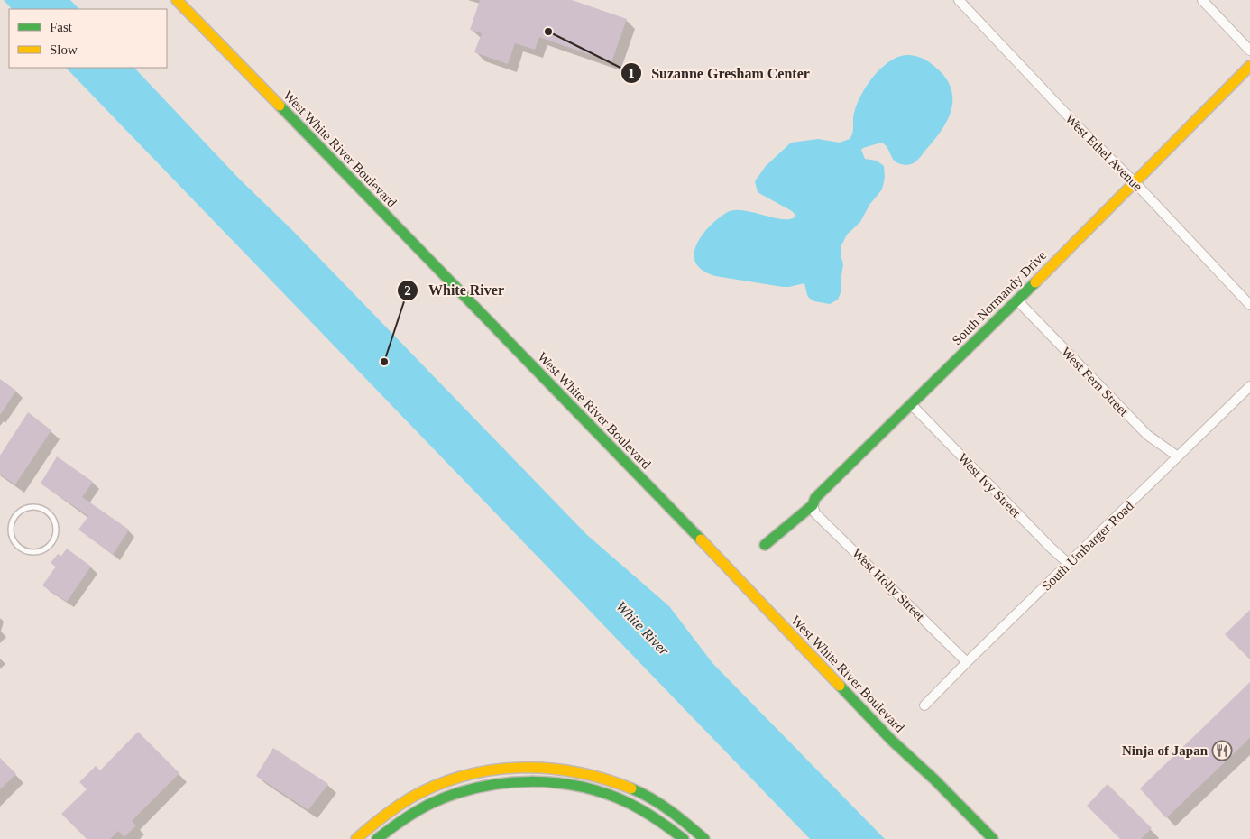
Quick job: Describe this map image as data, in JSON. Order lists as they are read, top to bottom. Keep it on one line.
{"streets":{"street":["West White River Boulevard","West Ethel Avenue","South Normandy Drive","West Fern Street","West Ivy Street","South Umbarger Road","West Holly Street"]},"crossings":[["West Ethel Avenue","South Normandy Drive"],["South Normandy Drive","West Fern Street"],["South Normandy Drive","West Ivy Street"],["South Normandy Drive","West Holly Street"],["West Fern Street","South Umbarger Road"],["West Ivy Street","South Umbarger Road"],["South Umbarger Road","West Holly Street"]],"water":["White River"],"places":{"other":["Suzanne Gresham Center","White River"],"restaurant":["Ninja of Japan"]},"legend":["Fast","Slow"]}
